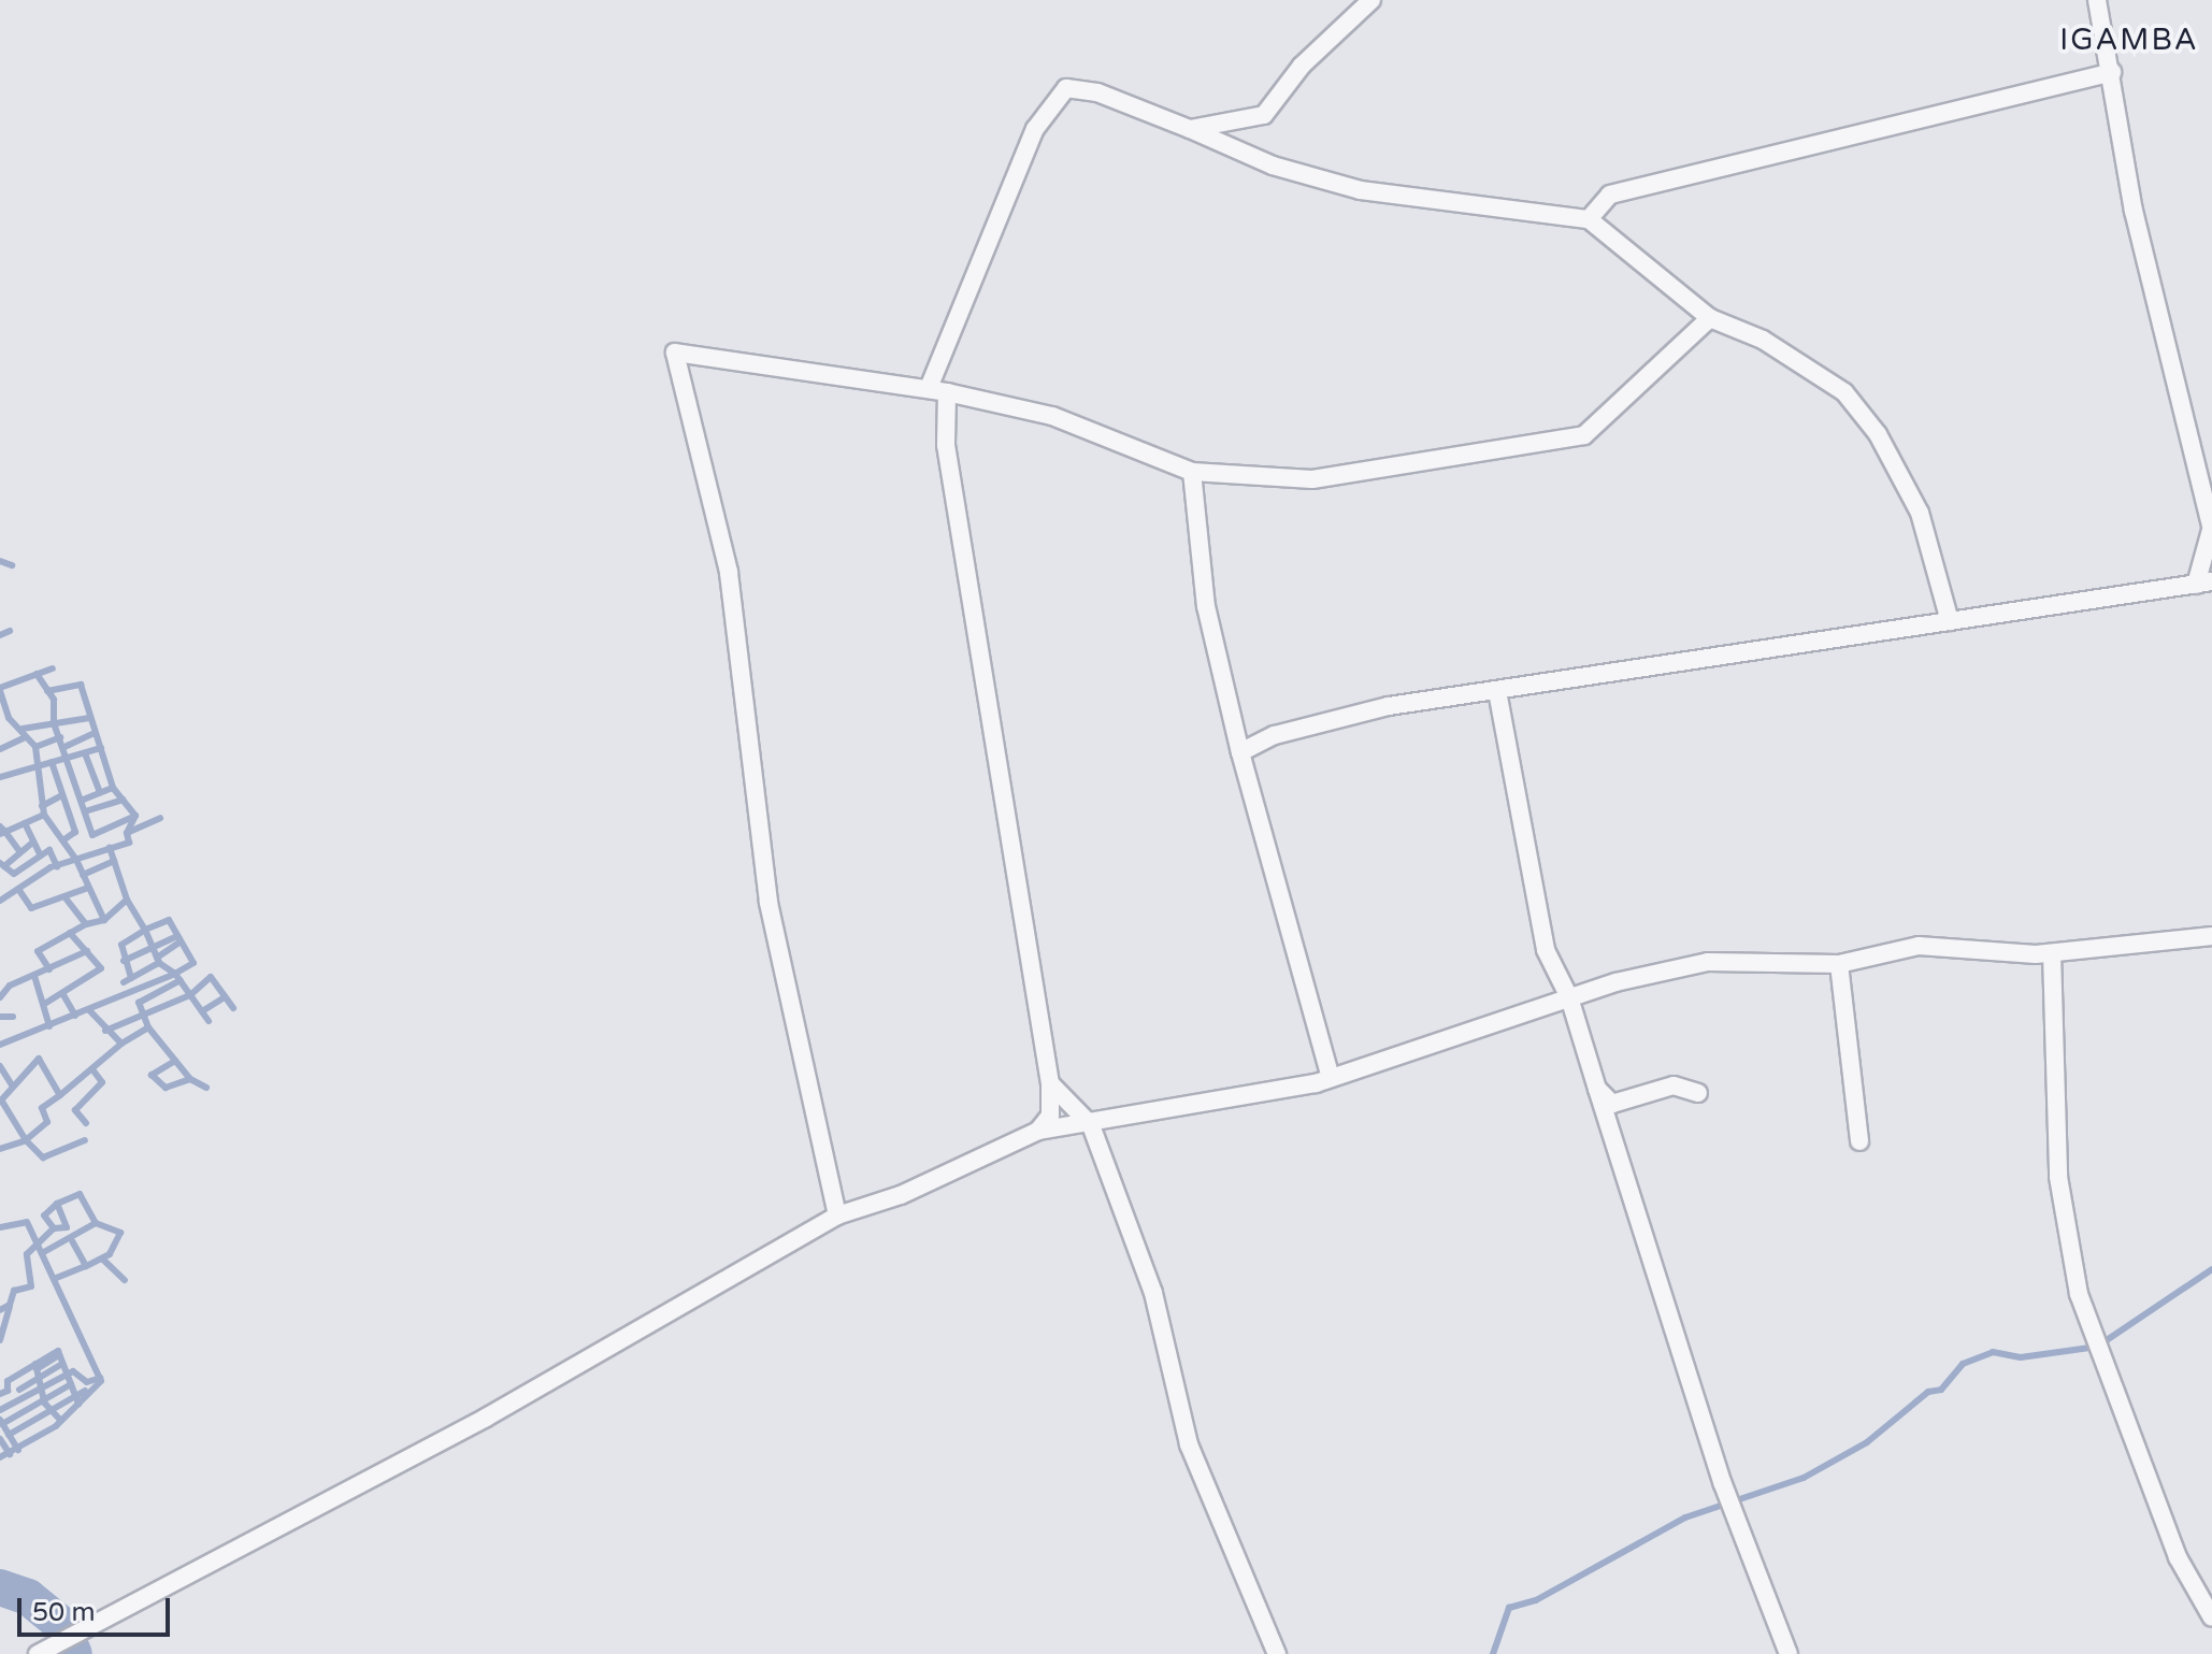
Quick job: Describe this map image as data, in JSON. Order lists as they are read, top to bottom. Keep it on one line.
{"districts":["IGAMBA"],"scale_bar":"50 m"}
